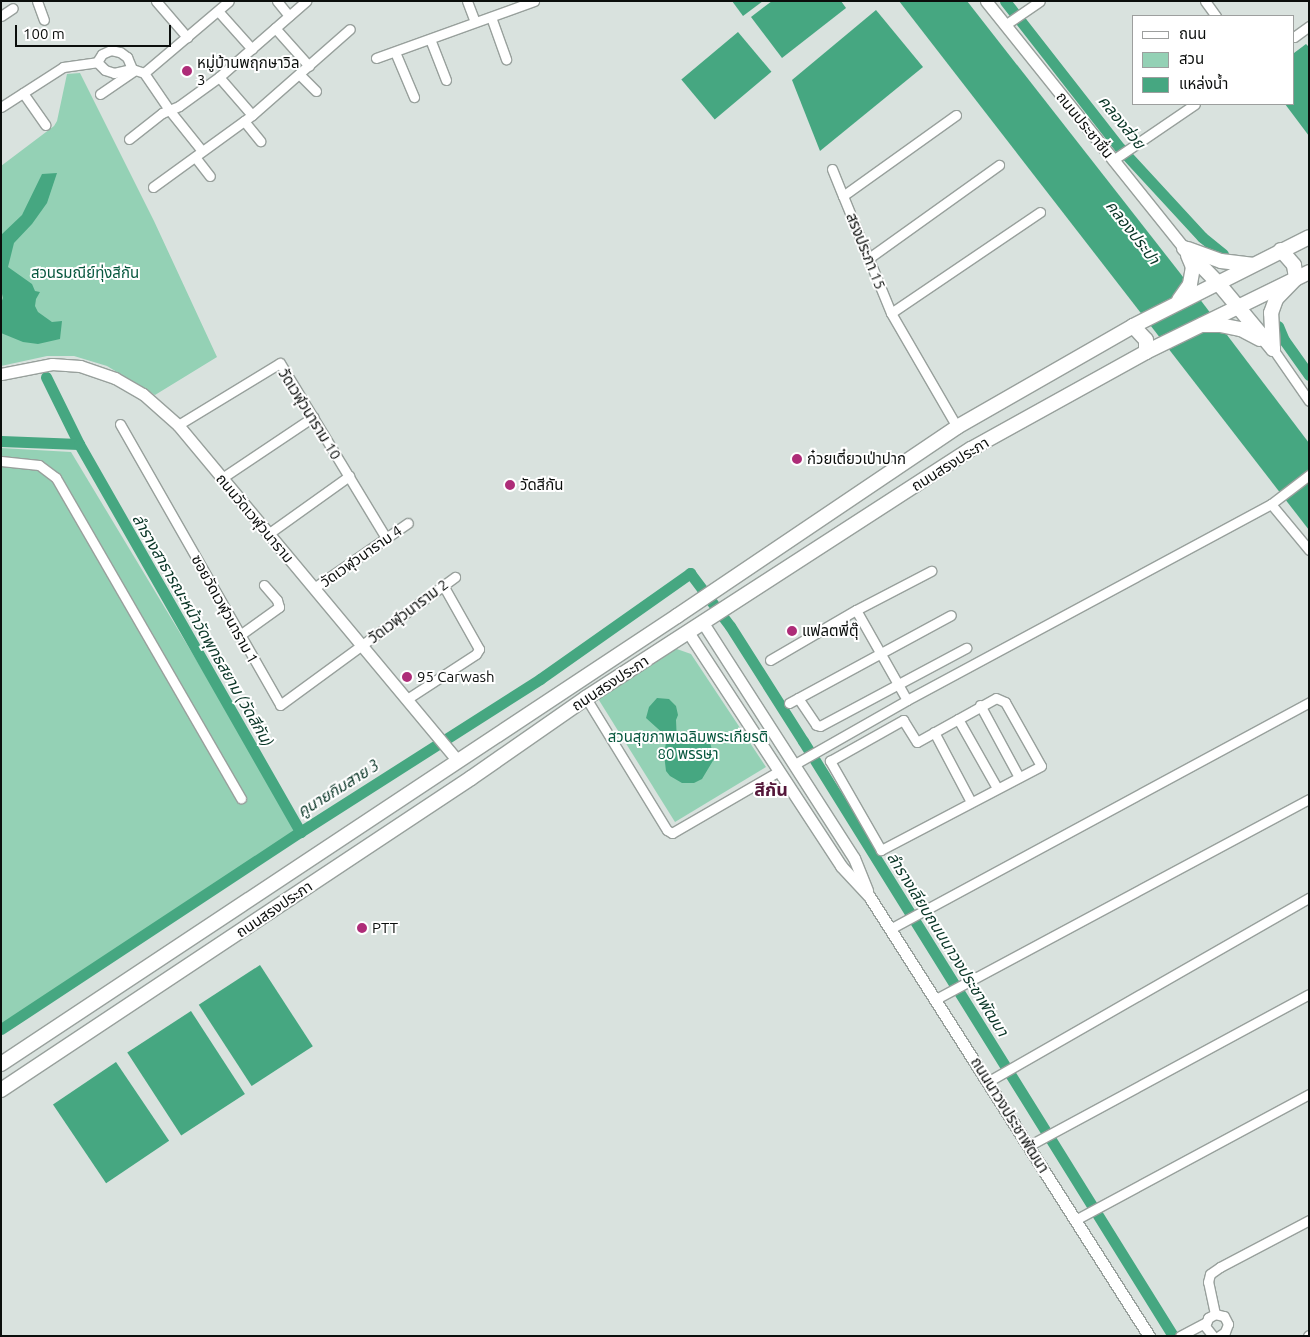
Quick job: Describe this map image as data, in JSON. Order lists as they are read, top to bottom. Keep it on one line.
{"streets":{"main road":["ถนนสรงประภา"],"street":["ถนนประชาชื่น","สรงประภา 15","วัดเวฬุวนาราม 10","ถนนวัดเวฬุวนาราม","วัดเวฬุวนาราม 4","ซอยวัดเวฬุวนาราม 1","วัดเวฬุวนาราม 2","ถนนนาวงประชาพัฒนา"]},"crossings":[["สรงประภา 15","ถนนสรงประภา"],["วัดเวฬุวนาราม 10","ถนนวัดเวฬุวนาราม"],["วัดเวฬุวนาราม 10","วัดเวฬุวนาราม 4"],["ถนนสรงประภา","ถนนวัดเวฬุวนาราม"],["ถนนสรงประภา","ถนนนาวงประชาพัฒนา"],["ถนนวัดเวฬุวนาราม","วัดเวฬุวนาราม 4"],["ถนนวัดเวฬุวนาราม","ซอยวัดเวฬุวนาราม 1"],["ถนนวัดเวฬุวนาราม","วัดเวฬุวนาราม 2"],["ซอยวัดเวฬุวนาราม 1","วัดเวฬุวนาราม 2"]],"districts":["สีกัน"],"water":["คลองส่วย","คลองประปา","ลำรางสาธารณะหน้าวัดพุทธสยาม (วัดสีกัน)","คูนายกิมสาย 3","ลำรางเลียบถนนนาวงประชาพัฒนา"],"parks":["สวนรมณีย์ทุ่งสีกัน","สวนสุขภาพเฉลิมพระเกียรติ 80 พรรษา"],"places":["หมู่บ้านพฤกษาวิล 3","ก๋วยเตี๋ยวเป่าปาก","วัดสีกัน","แฟลตพี่ตุ๊","95 Carwash","PTT"],"legend":["ถนน","สวน","แหล่งน้ำ"],"scale_bar":"100 m"}
